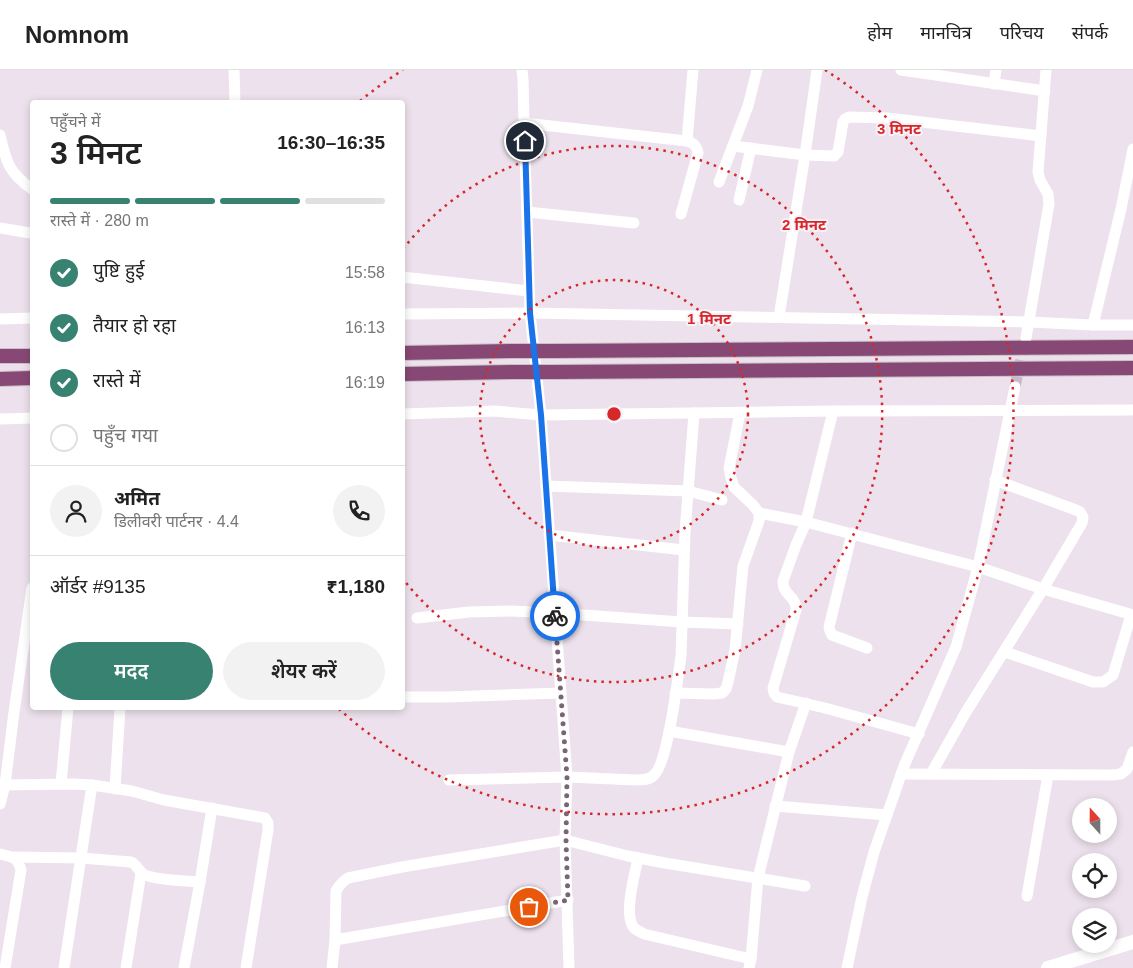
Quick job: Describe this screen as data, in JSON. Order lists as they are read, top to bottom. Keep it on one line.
{"north":"top","page":{"header":"Nomnom","nav":["होम","मानचित्र","परिचय","संपर्क"],"heading":["3 मिनट","पहुँचने में","16:30–16:35"],"panel":["अमित","डिलीवरी पार्टनर · 4.4","ऑर्डर #9135","₹1,180"],"bar":"रास्ते में · 280 m","list":[["पुष्टि हुई","15:58"],["तैयार हो रहा","16:13"],["रास्ते में","16:19"],"पहुँच गया"],"buttons":["मदद","शेयर करें"]},"rings":["3 मिनट","2 मिनट","1 मिनट"]}
